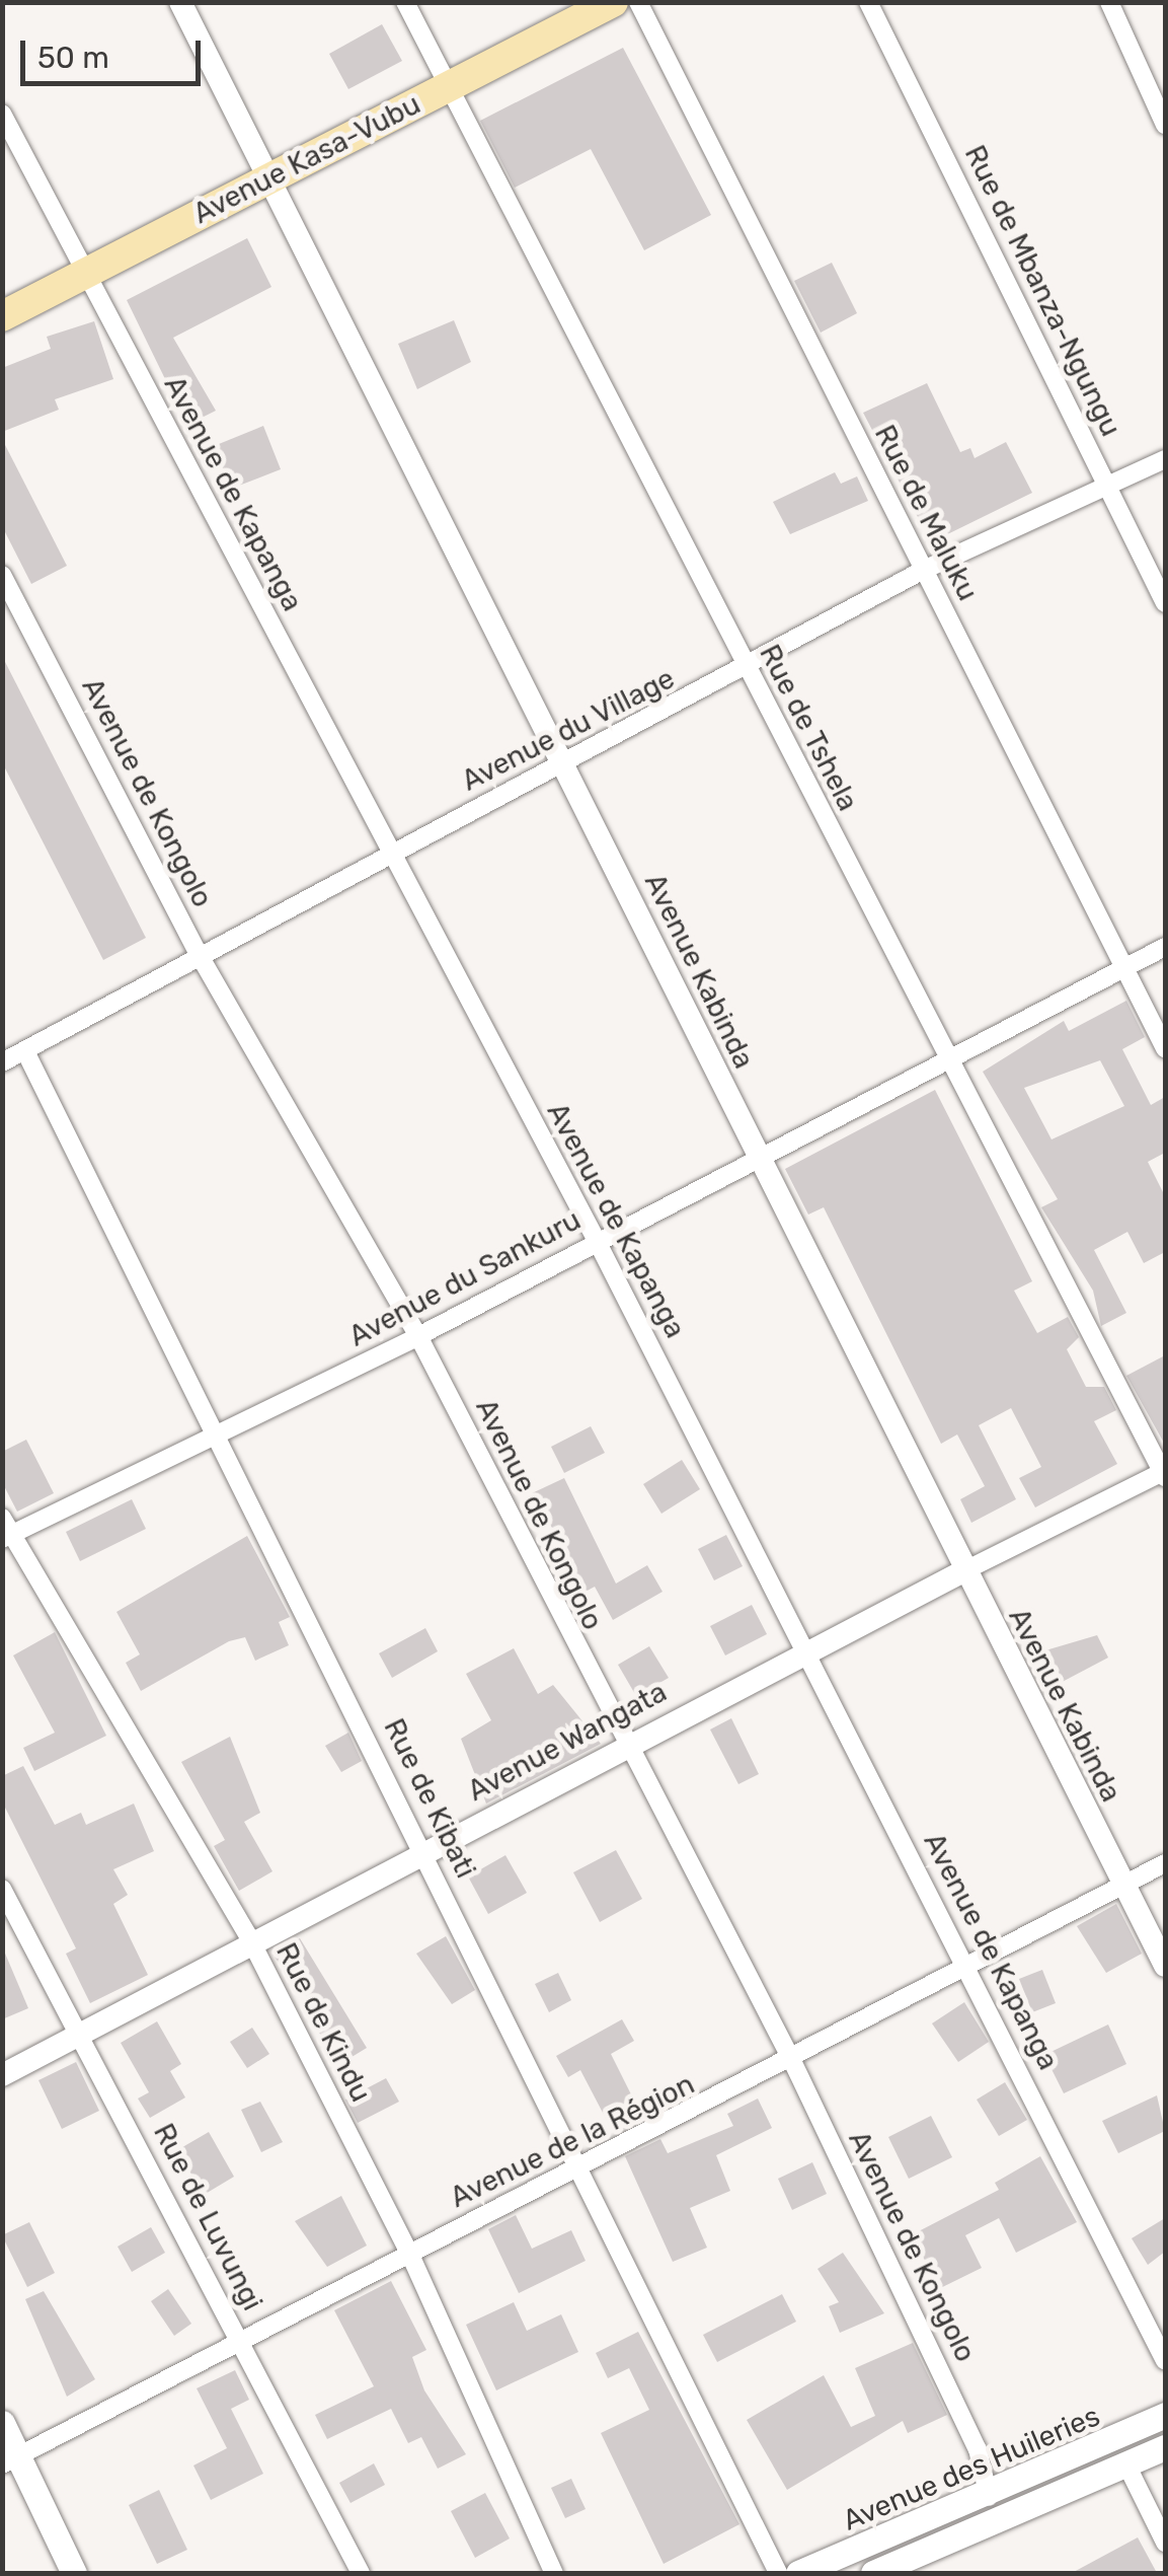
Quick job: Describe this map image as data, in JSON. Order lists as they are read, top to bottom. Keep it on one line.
{"streets":{"main road":["Avenue Kasa-Vubu","Avenue des Huileries"],"street":["Rue de Mbanza-Ngungu","Avenue de Kapanga","Rue de Maluku","Rue de Tshela","Avenue du Village","Avenue de Kongolo","Avenue Kabinda","Avenue du Sankuru","Avenue Wangata","Rue de Kibati","Rue de Kindu","Avenue de la Région","Rue de Luvungi"]},"crossings":[["Avenue Kasa-Vubu","Avenue de Kapanga"],["Avenue Kasa-Vubu","Rue de Tshela"],["Avenue Kasa-Vubu","Avenue Kabinda"],["Rue de Mbanza-Ngungu","Avenue du Village"],["Avenue de Kapanga","Avenue du Village"],["Avenue de Kapanga","Avenue du Sankuru"],["Avenue de Kapanga","Avenue Wangata"],["Avenue de Kapanga","Avenue de la Région"],["Rue de Maluku","Avenue du Village"],["Rue de Maluku","Avenue du Sankuru"],["Rue de Tshela","Avenue du Village"],["Rue de Tshela","Avenue du Sankuru"],["Rue de Tshela","Avenue Wangata"],["Avenue du Village","Avenue de Kongolo"],["Avenue du Village","Avenue Kabinda"],["Avenue du Village","Rue de Kibati"],["Avenue de Kongolo","Avenue du Sankuru"],["Avenue de Kongolo","Avenue Wangata"],["Avenue de Kongolo","Avenue de la Région"],["Avenue de Kongolo","Avenue des Huileries"],["Avenue Kabinda","Avenue du Sankuru"],["Avenue Kabinda","Avenue Wangata"],["Avenue Kabinda","Avenue de la Région"],["Avenue du Sankuru","Rue de Kibati"],["Avenue du Sankuru","Rue de Kindu"],["Avenue Wangata","Rue de Kibati"],["Avenue Wangata","Rue de Kindu"],["Avenue Wangata","Rue de Luvungi"],["Rue de Kibati","Avenue de la Région"],["Rue de Kindu","Avenue de la Région"],["Avenue de la Région","Rue de Luvungi"]],"scale_bar":"50 m"}
